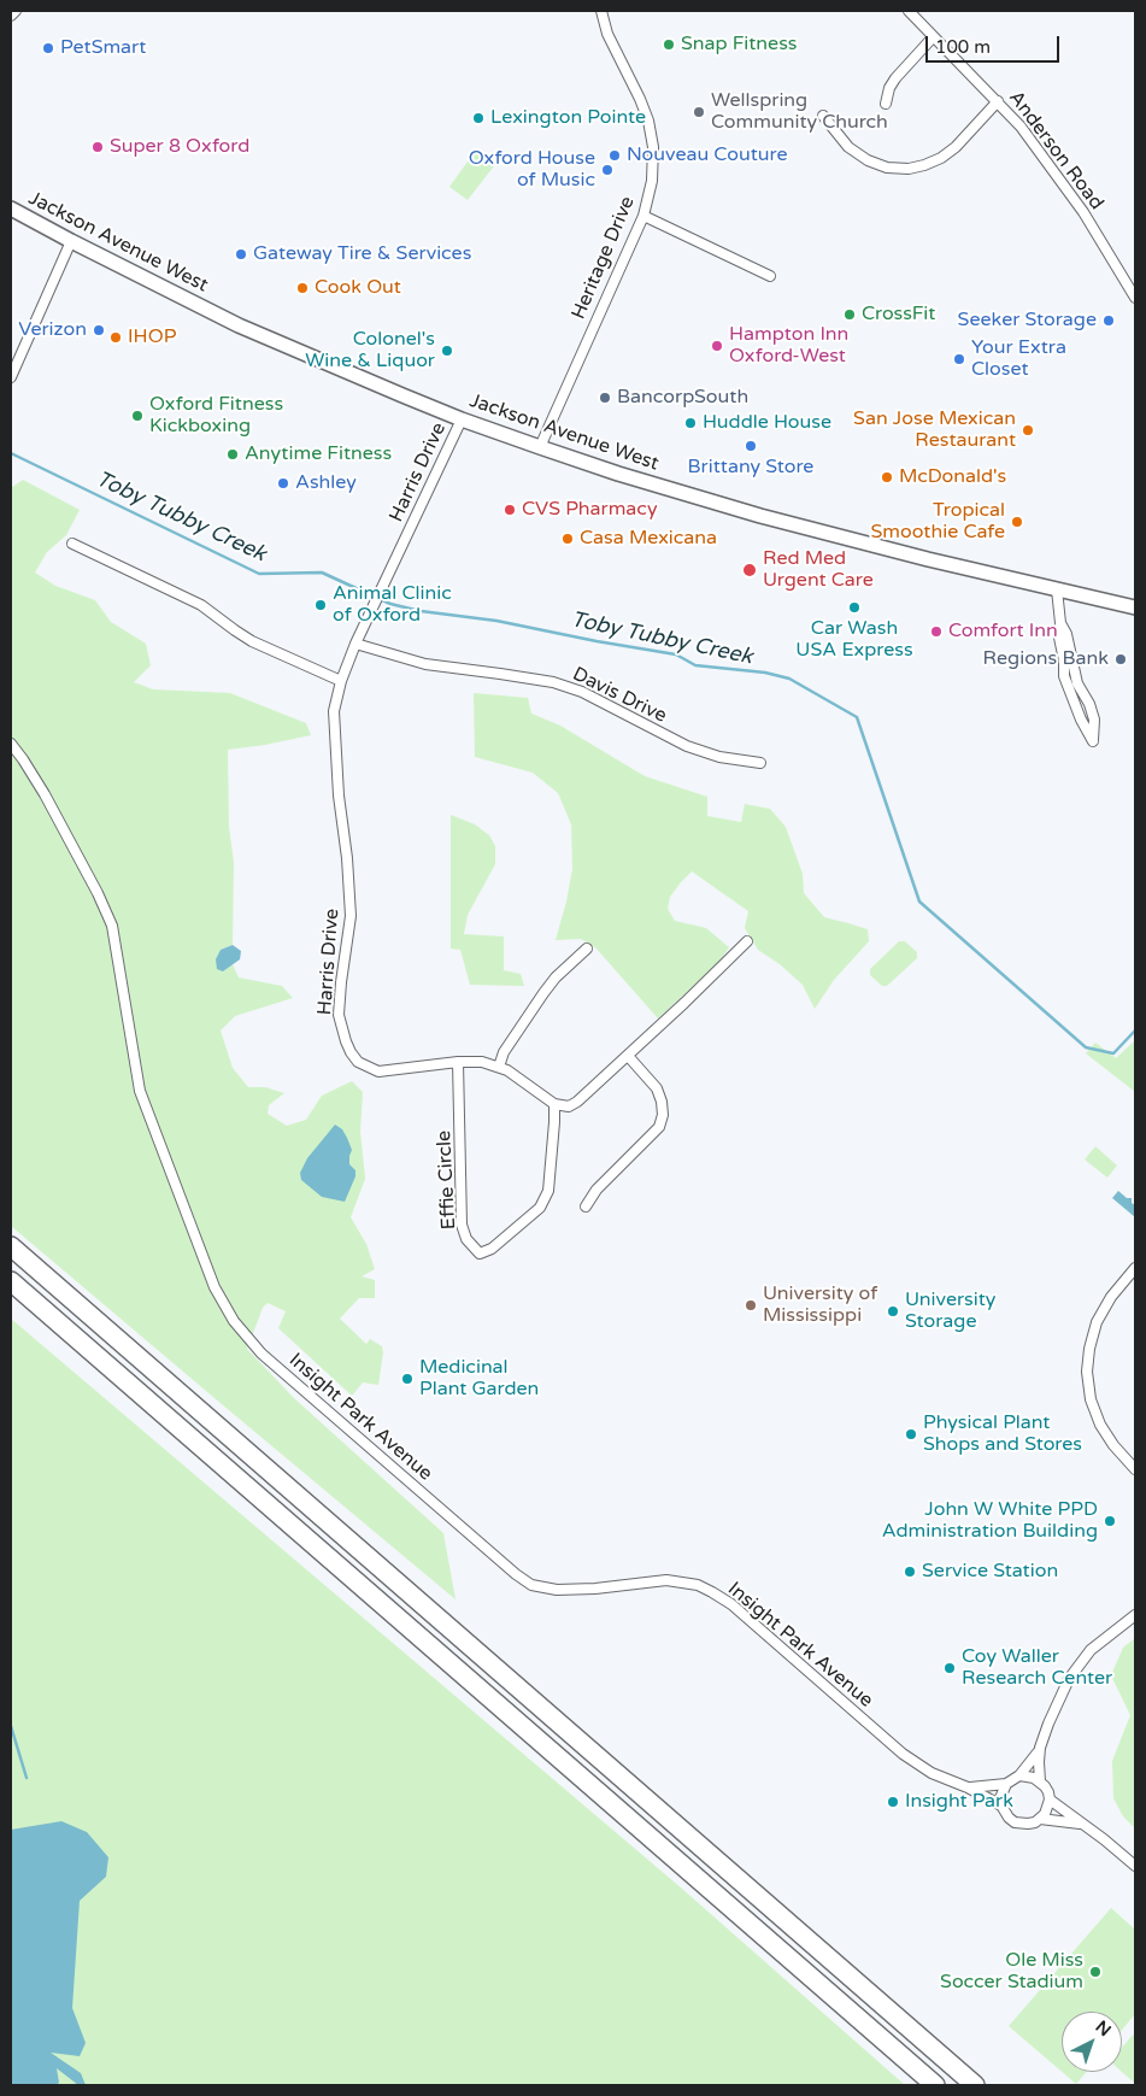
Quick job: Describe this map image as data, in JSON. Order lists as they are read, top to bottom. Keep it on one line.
{"streets":{"main road":["Jackson Avenue West"],"street":["Anderson Road","Heritage Drive","Harris Drive","Davis Drive","Effie Circle","Insight Park Avenue"]},"crossings":[["Jackson Avenue West","Heritage Drive"],["Jackson Avenue West","Harris Drive"],["Harris Drive","Davis Drive"],["Harris Drive","Effie Circle"]],"water":["Toby Tubby Creek"],"places":["Snap Fitness","PetSmart","Wellspring Community Church","Lexington Pointe","Super 8 Oxford","Nouveau Couture","Oxford House of Music","Gateway Tire & Services","Cook Out","CrossFit","Seeker Storage","Verizon","IHOP","Hampton Inn Oxford-West","Colonel's Wine & Liquor","Your Extra Closet","BancorpSouth","Oxford Fitness Kickboxing","Huddle House","San Jose Mexican Restaurant","Brittany Store","Anytime Fitness","McDonald's","Ashley","CVS Pharmacy","Tropical Smoothie Cafe","Casa Mexicana","Red Med Urgent Care","Animal Clinic of Oxford","Car Wash USA Express","Comfort Inn","Regions Bank","University of Mississippi","University Storage","Medicinal Plant Garden","Physical Plant Shops and Stores","John W White PPD Administration Building","Service Station","Coy Waller Research Center","Insight Park","Ole Miss Soccer Stadium"],"scale_bar":"100 m","north":"top right"}
